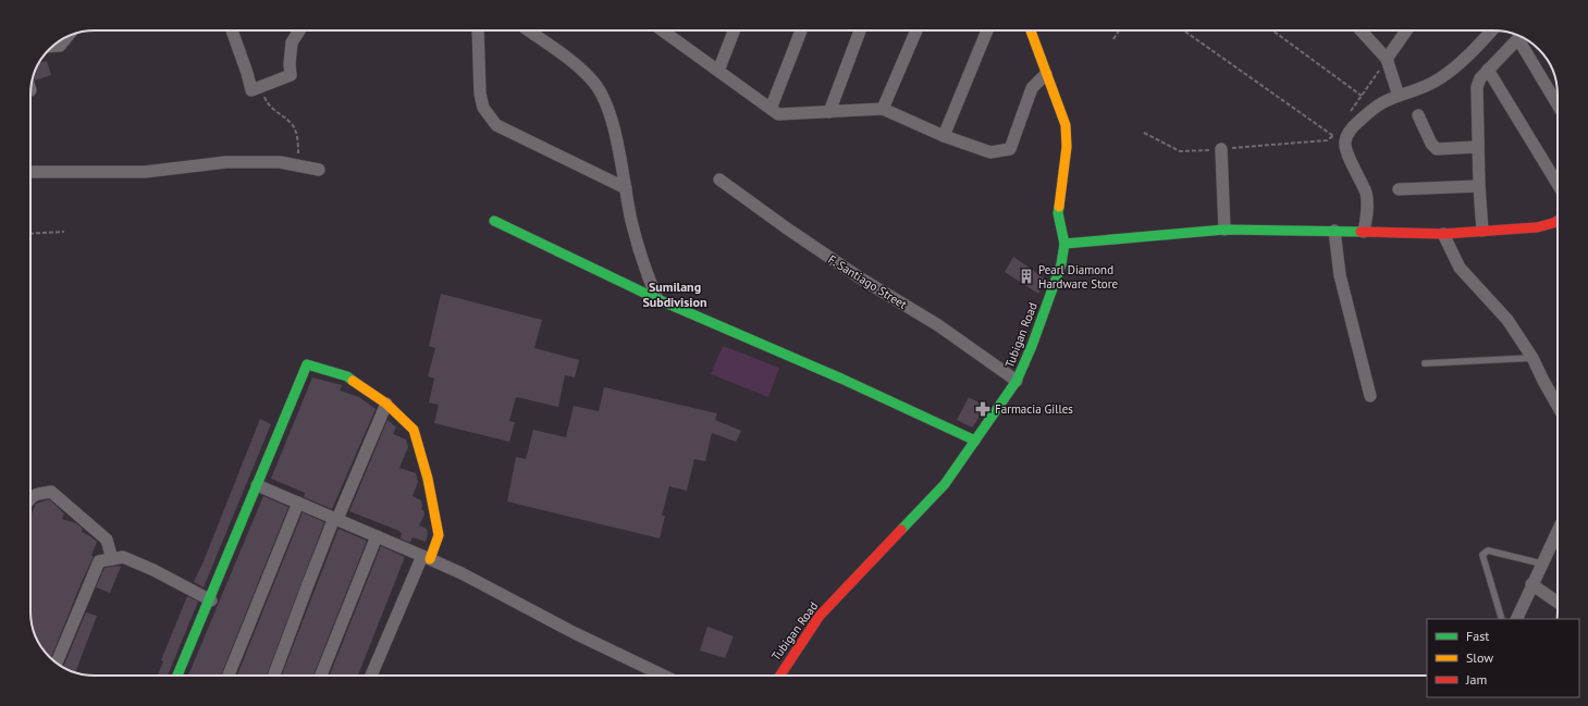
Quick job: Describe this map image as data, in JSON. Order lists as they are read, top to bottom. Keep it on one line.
{"streets":{"street":["F. Santiago Street","Tubigan Road"]},"crossings":[["F. Santiago Street","Tubigan Road"]],"districts":["Sumilang Subdivision"],"places":{"building":["Pearl Diamond Hardware Store"],"pharmacy":["Farmacia Gilles"]},"legend":["Fast","Slow","Jam"]}
